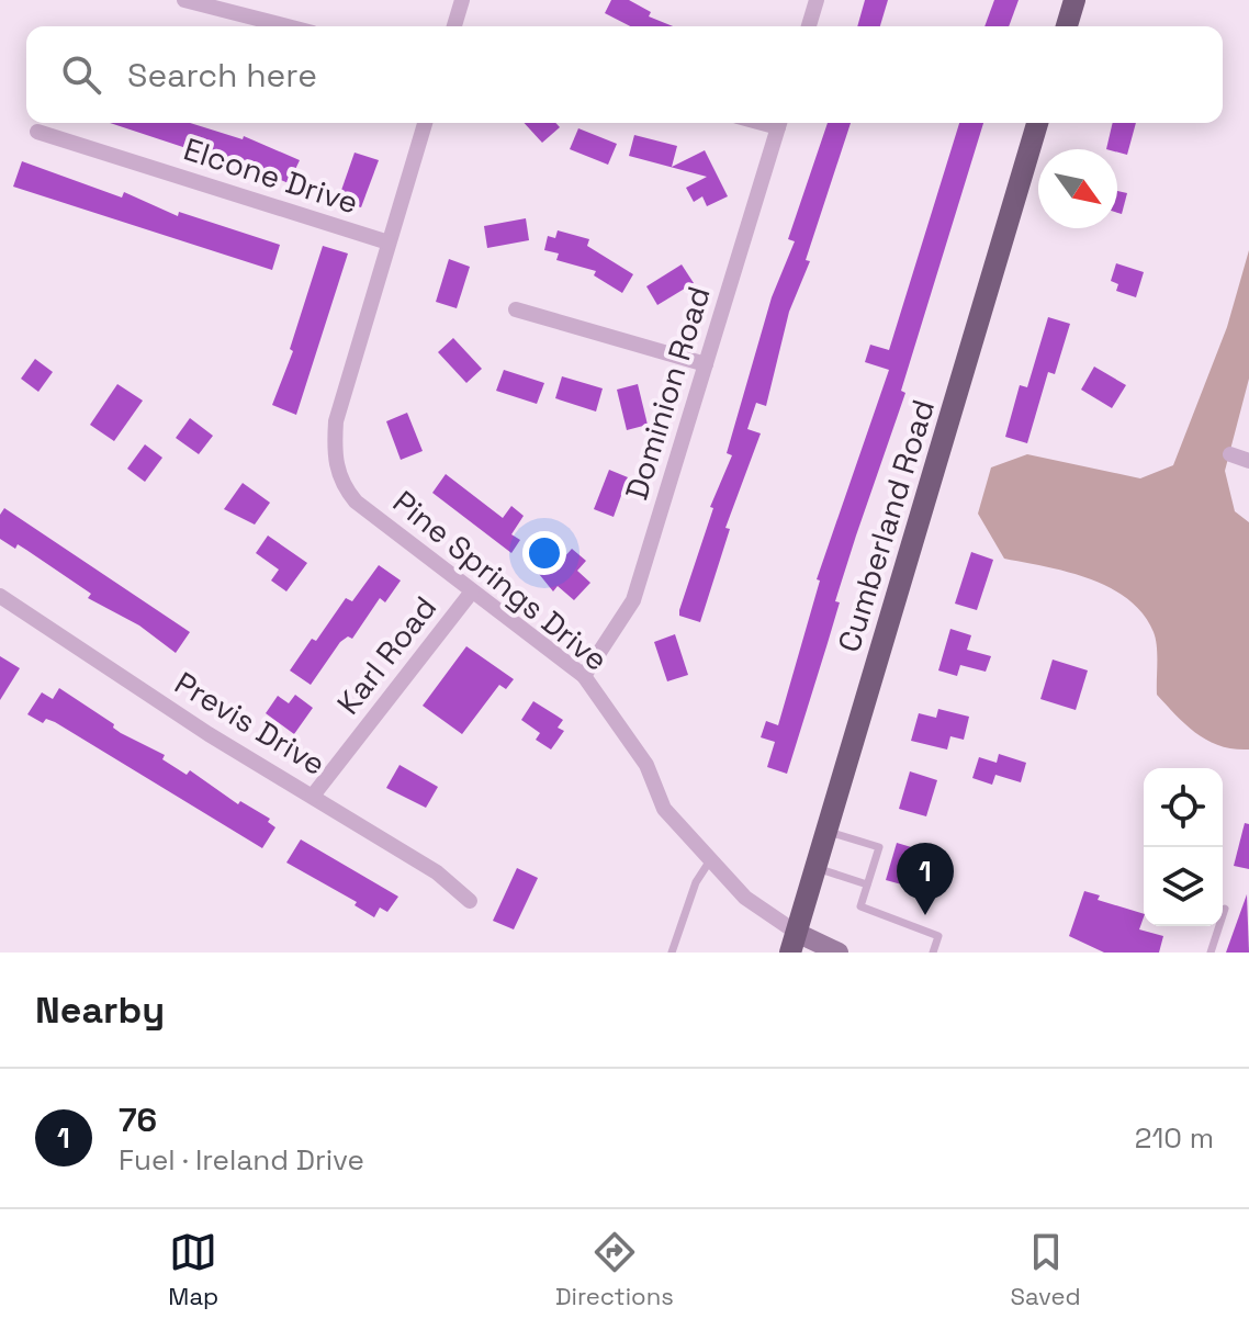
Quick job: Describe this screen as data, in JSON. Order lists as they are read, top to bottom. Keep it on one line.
{"streets":{"main road":["Cumberland Road"],"street":["Elcone Drive","Dominion Road","Pine Springs Drive","Karl Road","Previs Drive"]},"crossings":[["Elcone Drive","Pine Springs Drive"],["Dominion Road","Pine Springs Drive"],["Cumberland Road","Pine Springs Drive"],["Pine Springs Drive","Karl Road"],["Karl Road","Previs Drive"]],"north":"bottom right","page":{"search":"Search here","pins":"1","heading":"Nearby","list":[{"mark":"1","name":"76","note":"Fuel · Ireland Drive","value":"210 m"}],"nav":["Map","Directions","Saved"]}}
